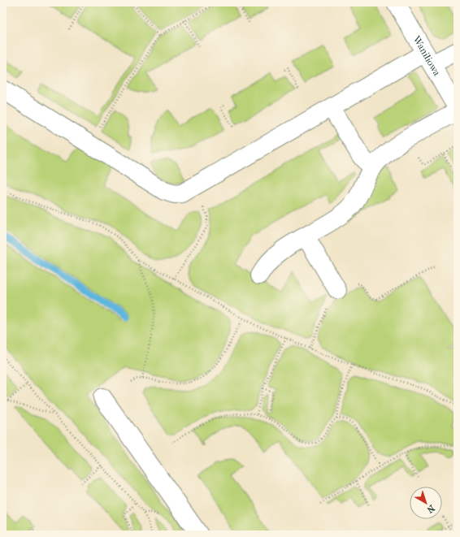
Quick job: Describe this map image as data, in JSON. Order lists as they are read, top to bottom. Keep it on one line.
{"streets":{"street":["Waniliowa"]},"north":"bottom right"}
